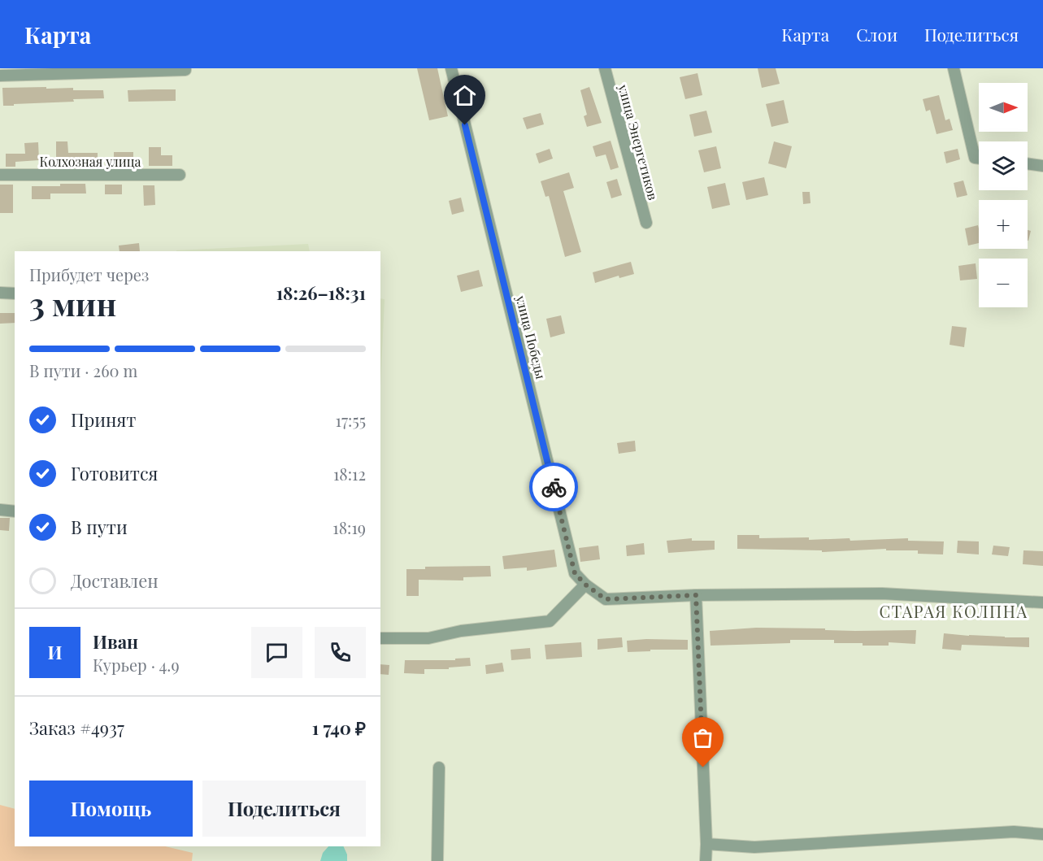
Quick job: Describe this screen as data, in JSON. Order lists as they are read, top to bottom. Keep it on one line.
{"streets":{"street":["улица Энергетиков","Колхозная улица","улица Победы"]},"districts":["СТАРАЯ КОЛПНА"],"north":"right","page":{"header":"Карта","nav":["Карта","Слои","Поделиться"],"map_buttons":["+","−"],"heading":["3 мин","Прибудет через","18:26–18:31"],"panel":["Иван","Курьер · 4.9","Заказ #4937","1 740 ₽"],"bar":"В пути · 260 m","list":[["Принят","17:55"],["Готовится","18:12"],["В пути","18:19"],"Доставлен"],"round":"И","buttons":["Помощь","Поделиться"]}}
